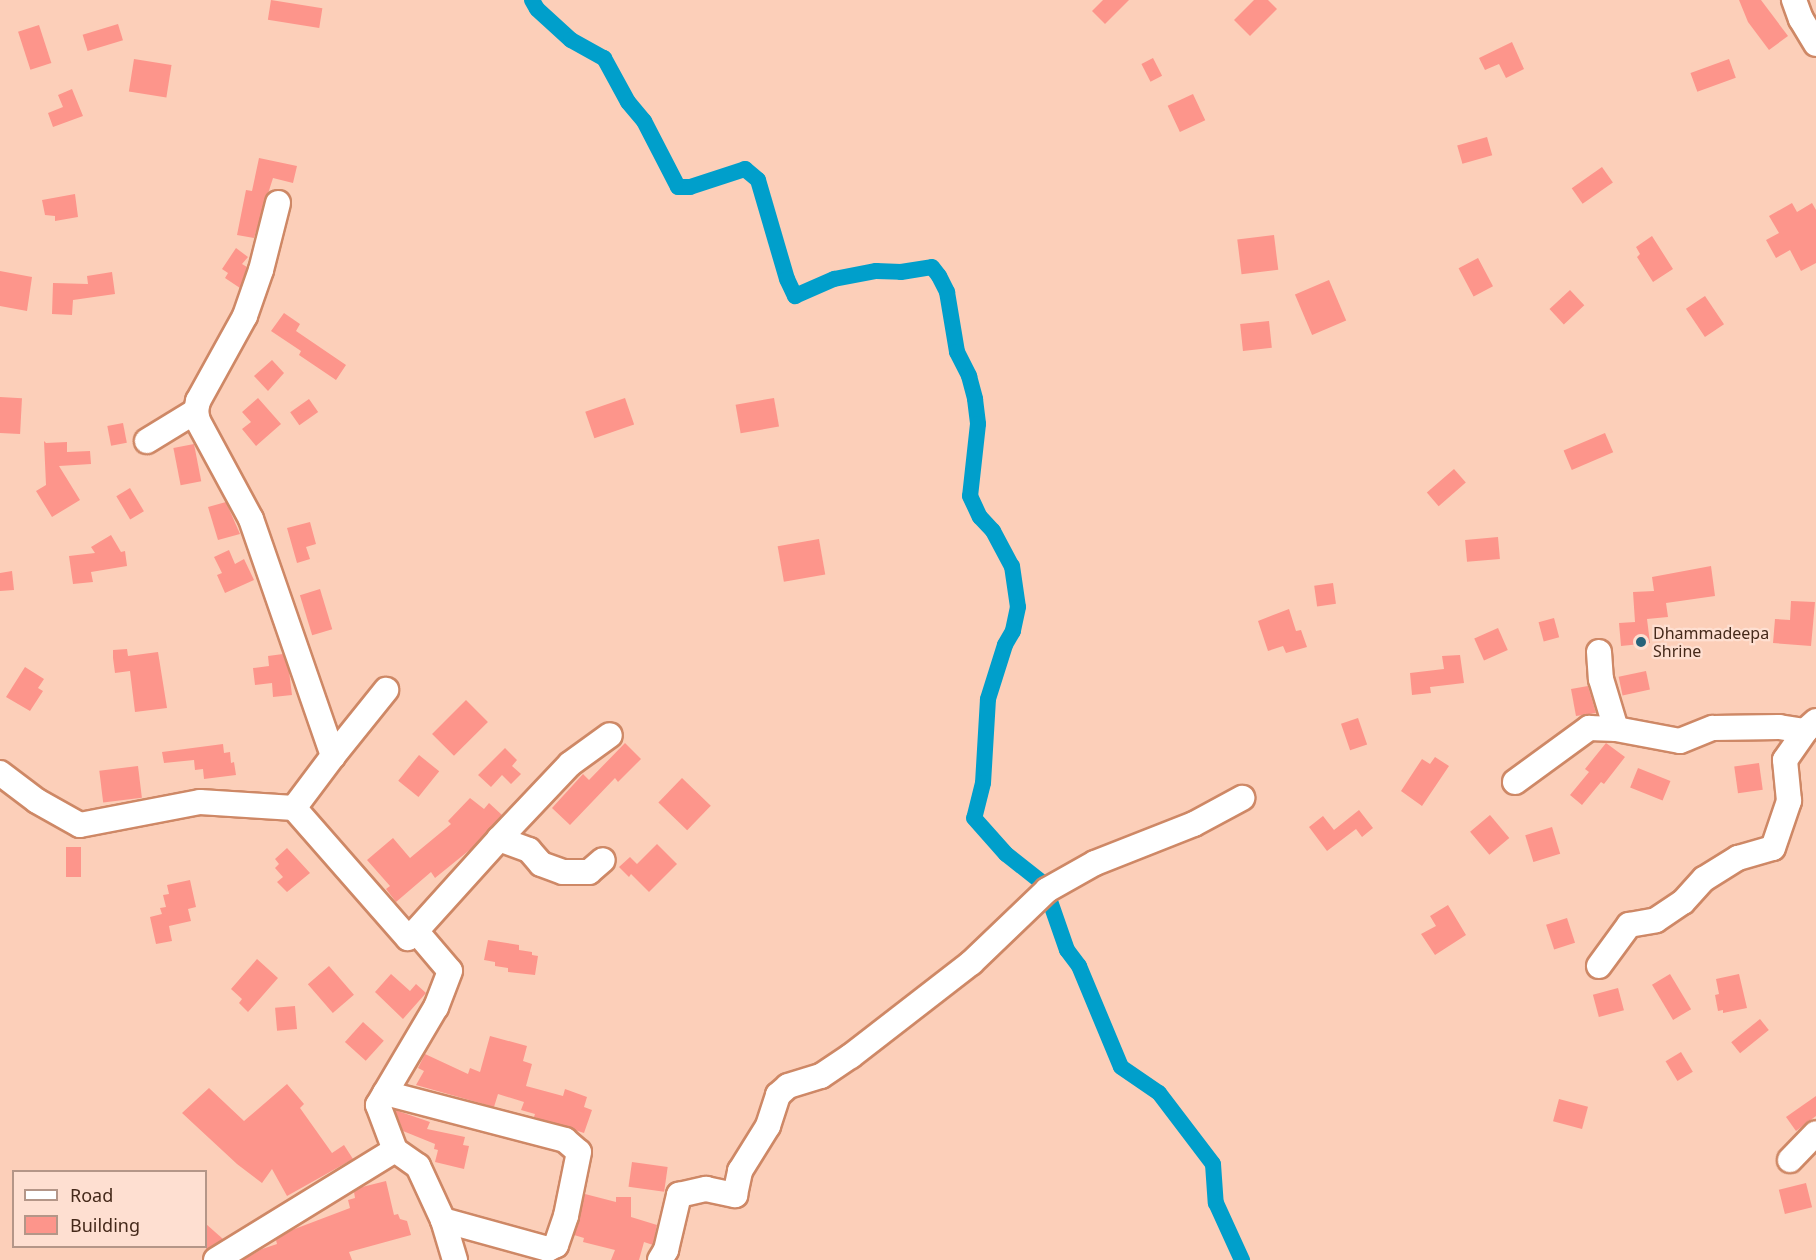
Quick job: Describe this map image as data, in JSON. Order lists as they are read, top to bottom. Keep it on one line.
{"places":["Dhammadeepa Shrine"],"legend":["Road","Building"]}
